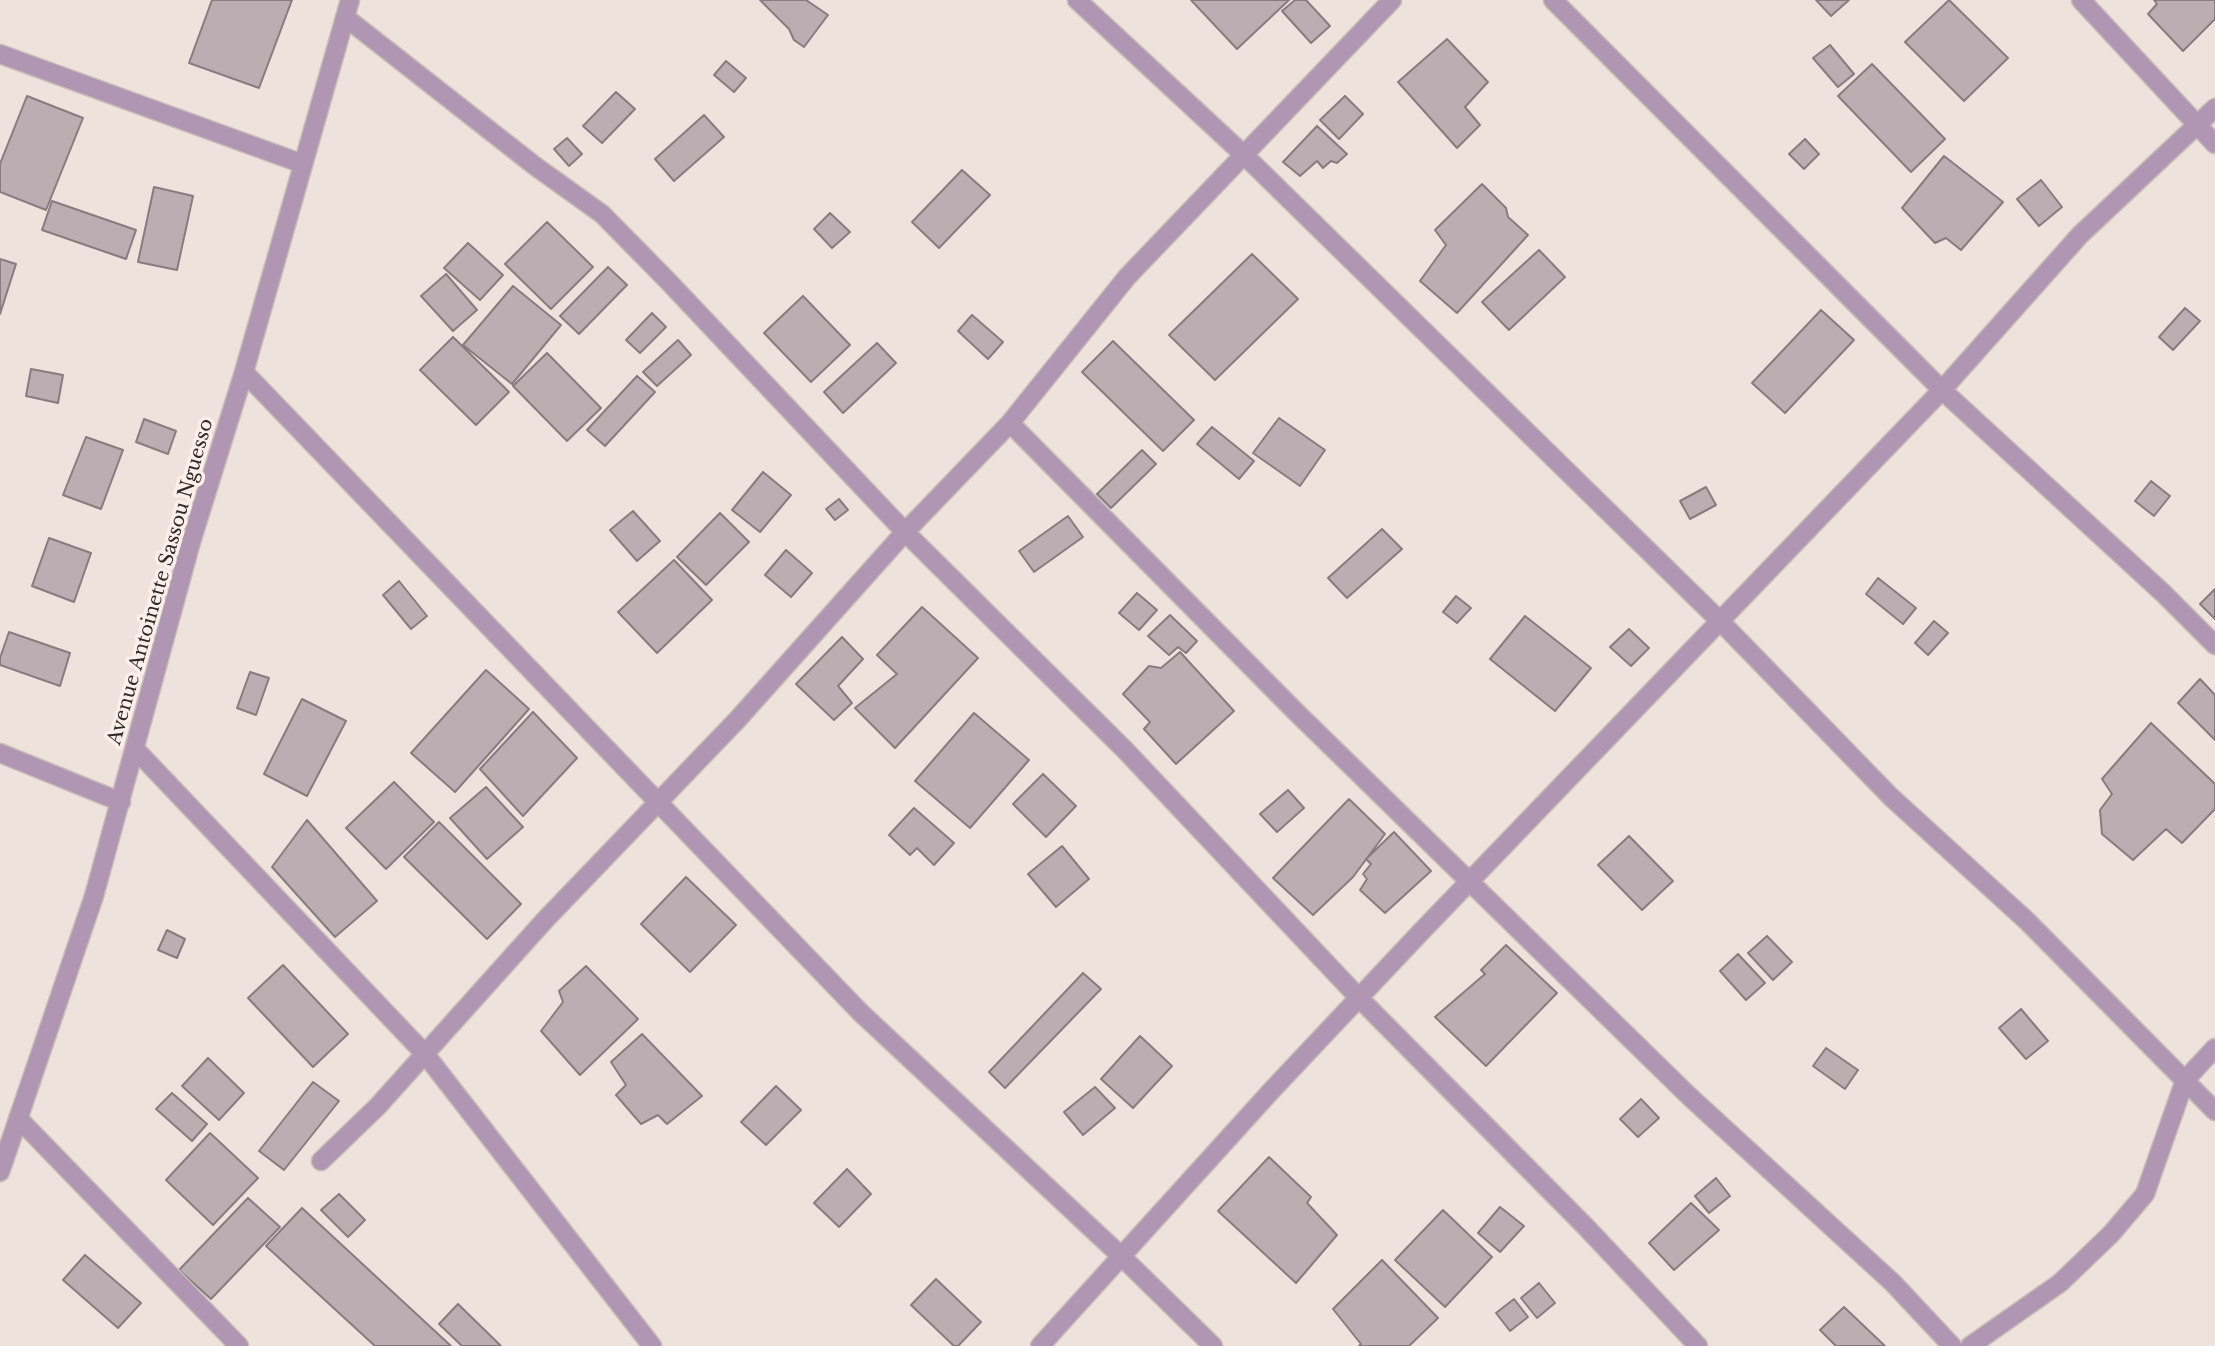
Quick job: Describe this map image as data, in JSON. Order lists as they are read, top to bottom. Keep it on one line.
{"streets":{"street":["Avenue Antoinette Sassou Nguesso"]}}
